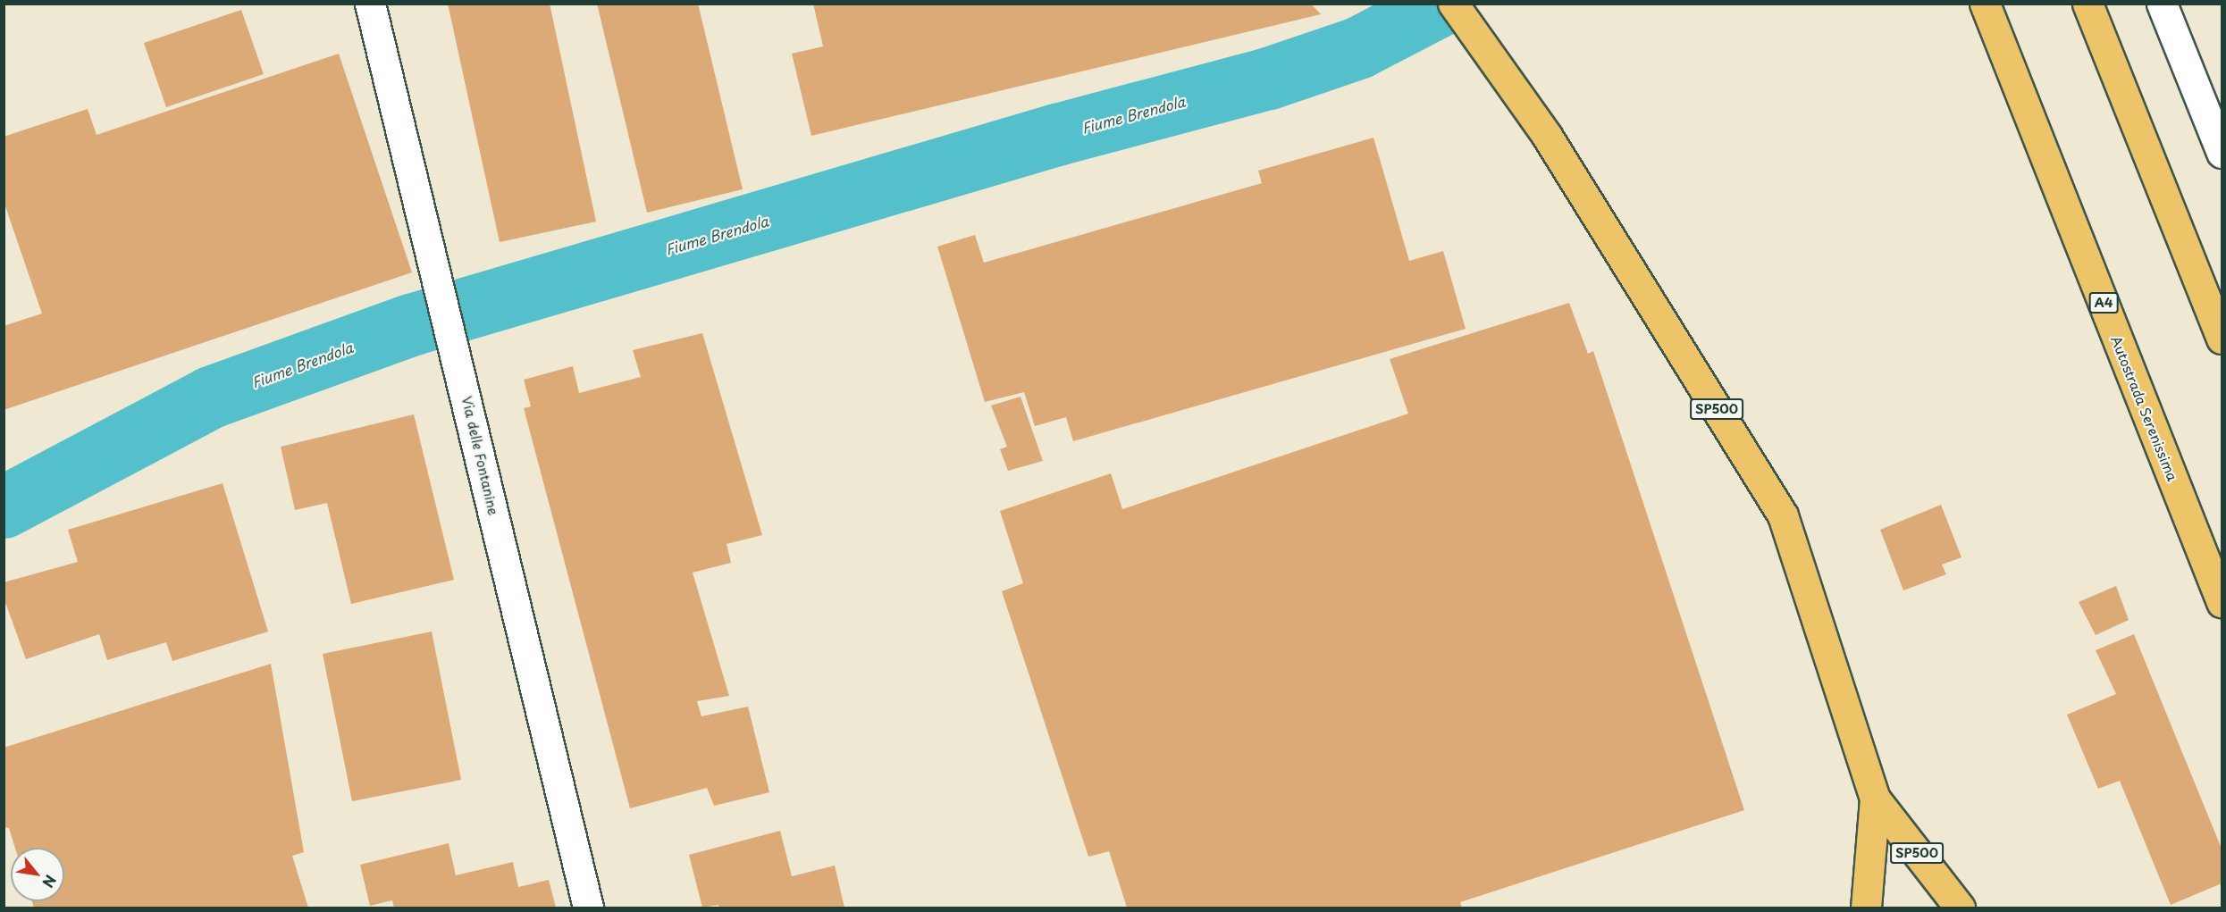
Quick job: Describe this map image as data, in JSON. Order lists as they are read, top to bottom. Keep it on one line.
{"streets":{"main road":["A4","Autostrada Serenissima","SP500"],"street":["Via delle Fontanine"]},"water":["Fiume Brendola"],"north":"bottom right"}
